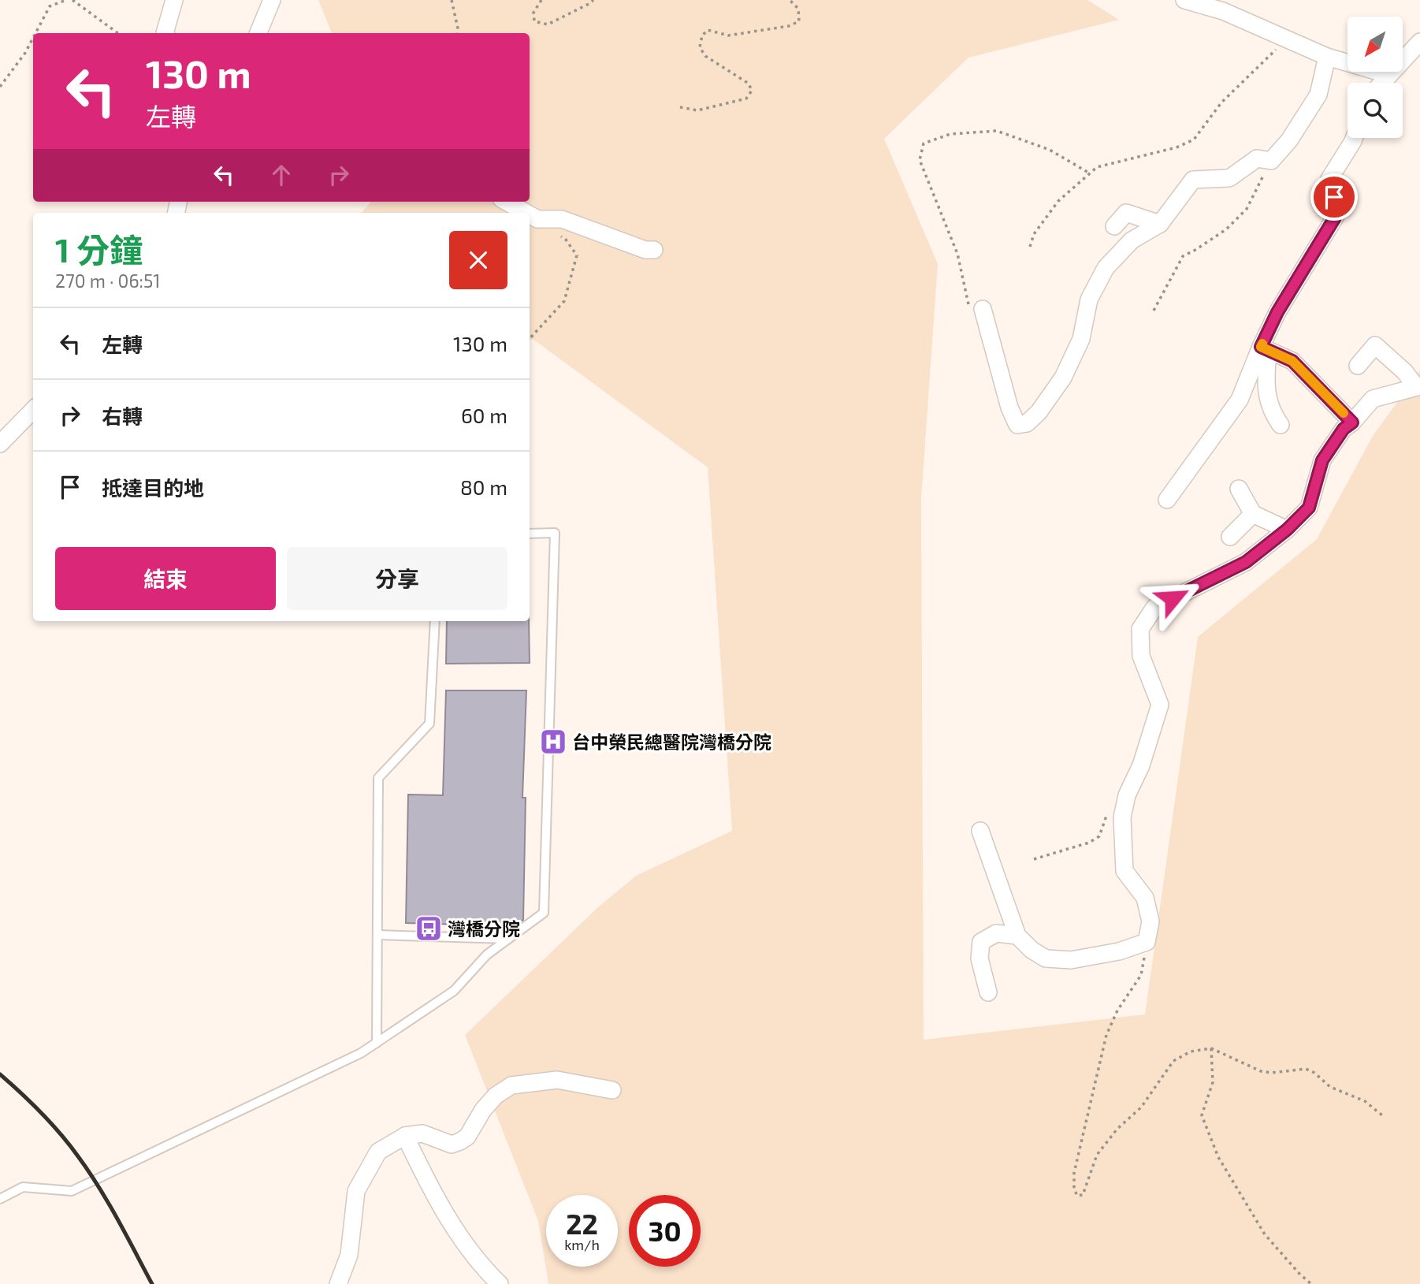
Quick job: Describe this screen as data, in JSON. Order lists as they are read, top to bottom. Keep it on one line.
{"places":{"hospital":["台中榮民總醫院灣橋分院"],"bus stop":["灣橋分院"]},"north":"bottom left","page":{"turn":["130 m","左轉"],"heading":["1 分鐘","270 m · 06:51"],"list":[{"name":"左轉","value":"130 m"},{"name":"右轉","value":"60 m"},{"name":"抵達目的地","value":"80 m"}],"buttons":["結束","分享"],"speed":"22 km/h","limit":"30"}}
